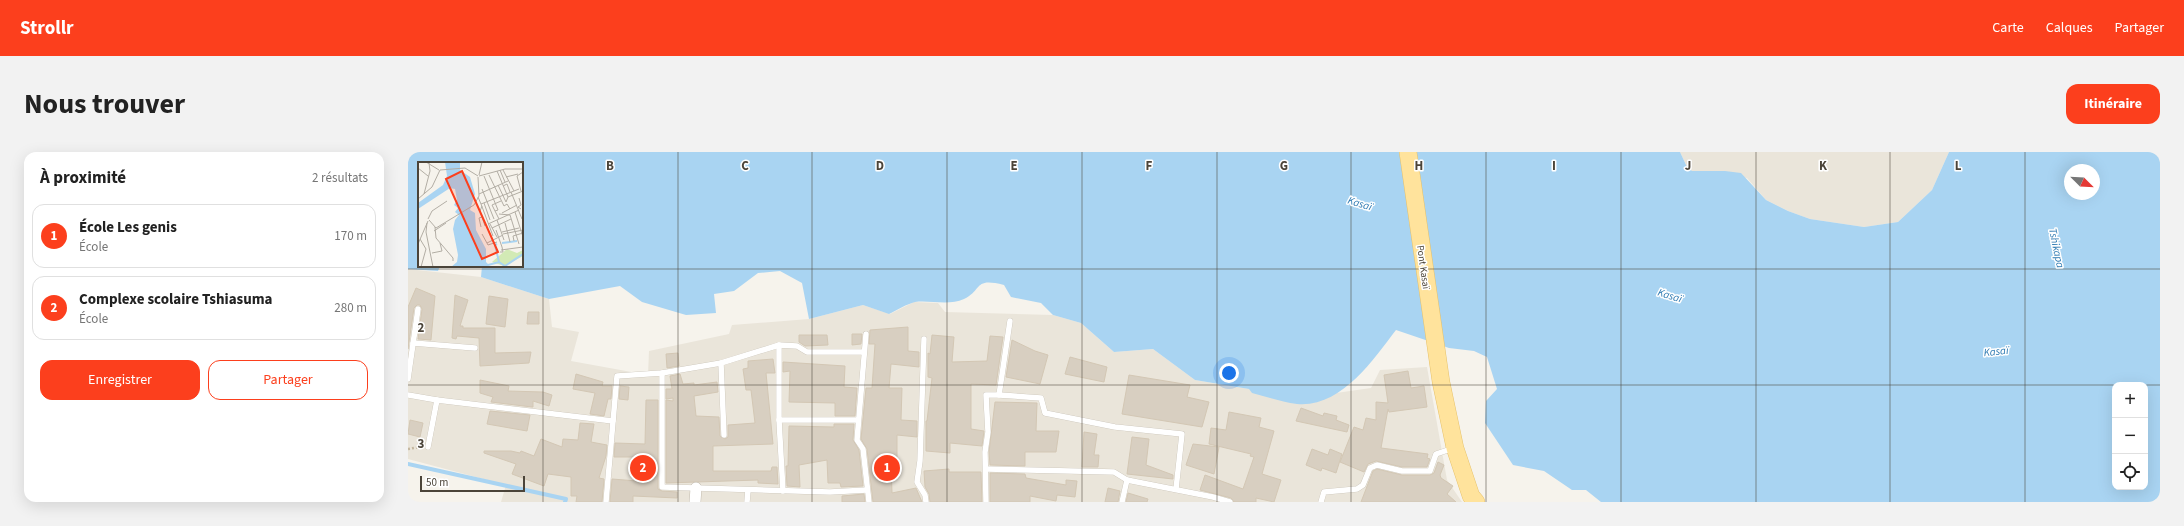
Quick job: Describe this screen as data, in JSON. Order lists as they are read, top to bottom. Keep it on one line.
{"streets":{"main road":["Pont Kasaï"]},"water":["Kasaï","Tshikapa"],"scale_bar":"50 m","north":"bottom right","page":{"header":"Strollr","nav":["Carte","Calques","Partager"],"title":"Nous trouver","buttons":["Itinéraire",["Enregistrer","Partager"]],"heading":["À proximité","2 résultats"],"list":[{"mark":"1","name":"École Les genis","note":"École","value":"170 m"},{"mark":"2","name":"Complexe scolaire Tshiasuma","note":"École","value":"280 m"}],"map_buttons":["+","−"],"pins":["1","2"],"scale":"50 m"},"grid":{"columns":["B","C","D","E","F","G","H","I","J","K","L"],"rows":["2","3"]}}
